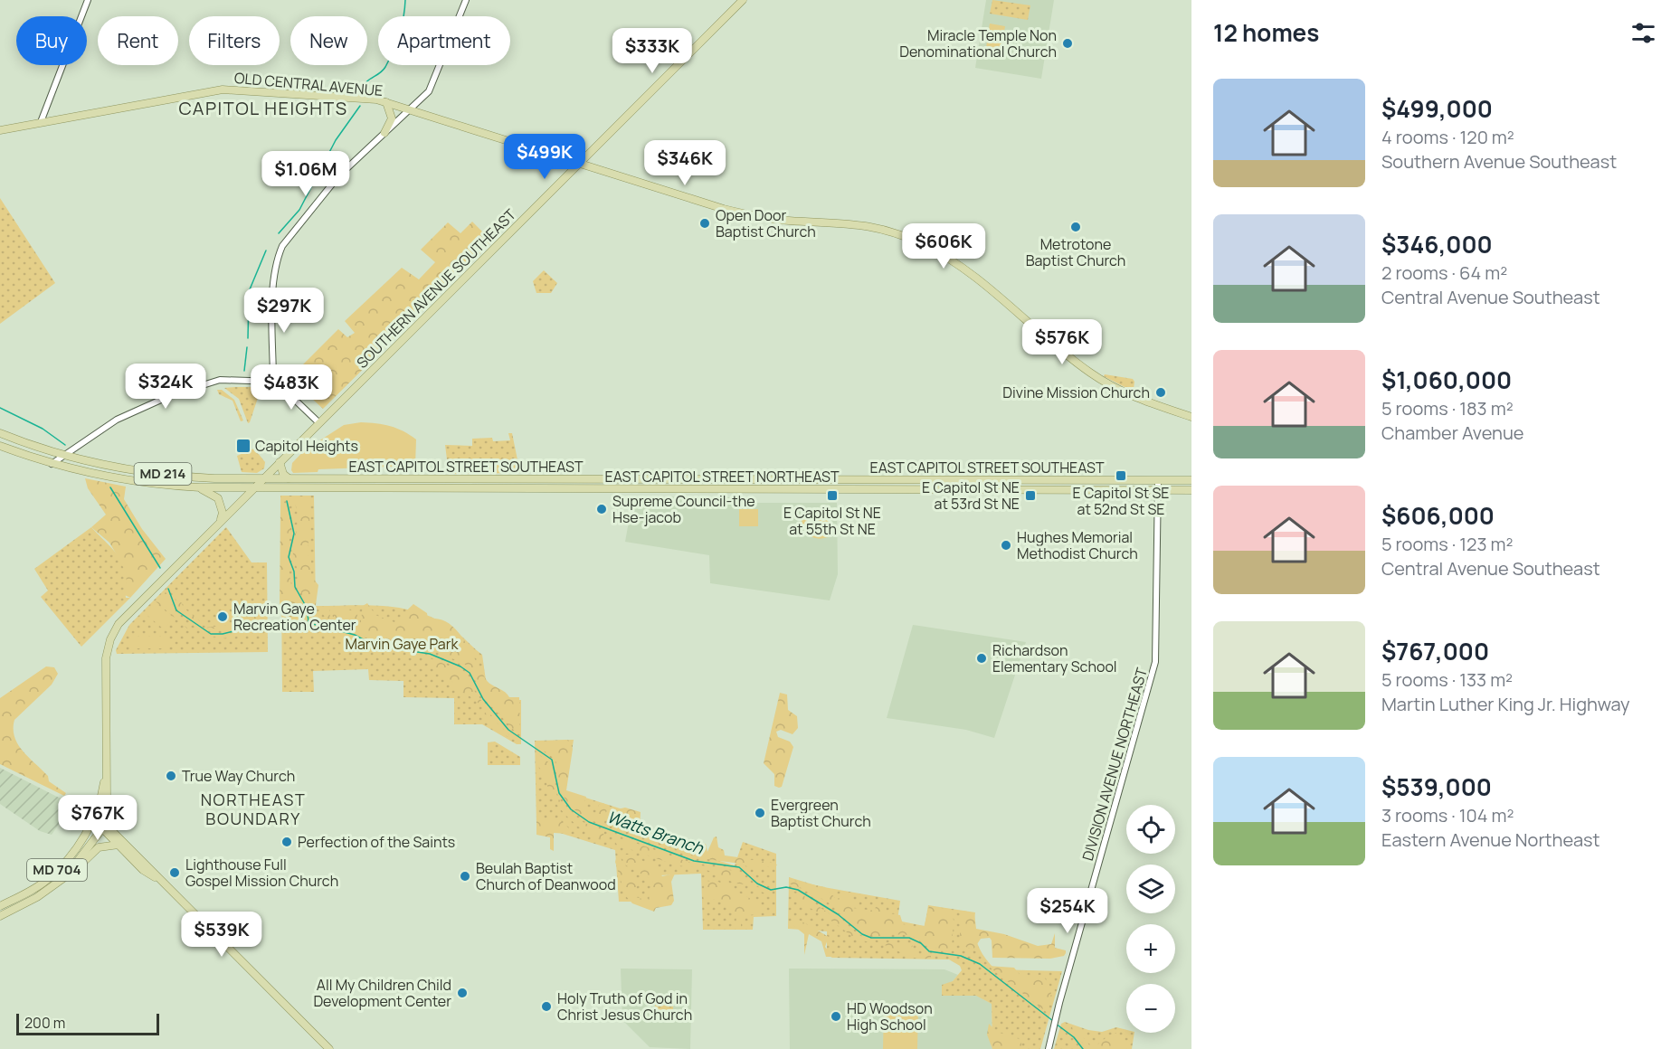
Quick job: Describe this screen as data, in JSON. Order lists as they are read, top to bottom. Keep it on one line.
{"streets":{"main road":["OLD CENTRAL AVENUE","SOUTHERN AVENUE SOUTHEAST","EAST CAPITOL STREET SOUTHEAST","MD 214","EAST CAPITOL STREET NORTHEAST","MD 704"],"street":["DIVISION AVENUE NORTHEAST"]},"crossings":[["OLD CENTRAL AVENUE","SOUTHERN AVENUE SOUTHEAST"],["SOUTHERN AVENUE SOUTHEAST","EAST CAPITOL STREET SOUTHEAST"],["SOUTHERN AVENUE SOUTHEAST","MD 214"],["SOUTHERN AVENUE SOUTHEAST","EAST CAPITOL STREET NORTHEAST"],["EAST CAPITOL STREET SOUTHEAST","MD 214"],["EAST CAPITOL STREET SOUTHEAST","DIVISION AVENUE NORTHEAST"],["MD 214","EAST CAPITOL STREET NORTHEAST"],["EAST CAPITOL STREET NORTHEAST","DIVISION AVENUE NORTHEAST"]],"districts":["CAPITOL HEIGHTS","NORTHEAST BOUNDARY"],"water":["Watts Branch"],"parks":["Marvin Gaye Park"],"places":{"other":["Miracle Temple Non Denominational Church","Open Door Baptist Church","Metrotone Baptist Church","Divine Mission Church","Supreme Council-the Hse-jacob","Hughes Memorial Methodist Church","Marvin Gaye Recreation Center","Richardson Elementary School","True Way Church","Evergreen Baptist Church","Perfection of the Saints","Lighthouse Full Gospel Mission Church","Beulah Baptist Church of Deanwood","All My Children Child Development Center","Holy Truth of God in Christ Jesus Church","HD Woodson High School"],"transit":["Capitol Heights","E Capitol St SE at 52nd St SE","E Capitol St NE at 55th St NE","E Capitol St NE at 53rd St NE"]},"scale_bar":"200 m","page":{"heading":"12 homes","chip":["Buy","Rent","Filters","New","Apartment"],"price":["$333K","$499K","$346K","$1.06M","$606K","$297K","$576K","$324K","$483K","$767K","$254K","$539K"],"list":[{"name":"$499,000","note":"4 rooms · 120 m² · Southern Avenue Southeast"},{"name":"$346,000","note":"2 rooms · 64 m² · Central Avenue Southeast"},{"name":"$1,060,000","note":"5 rooms · 183 m² · Chamber Avenue"},{"name":"$606,000","note":"5 rooms · 123 m² · Central Avenue Southeast"},{"name":"$767,000","note":"5 rooms · 133 m² · Martin Luther King Jr. Highway"},{"name":"$539,000","note":"3 rooms · 104 m² · Eastern Avenue Northeast"}],"map_buttons":["+","−"],"scale":"200 m"}}
